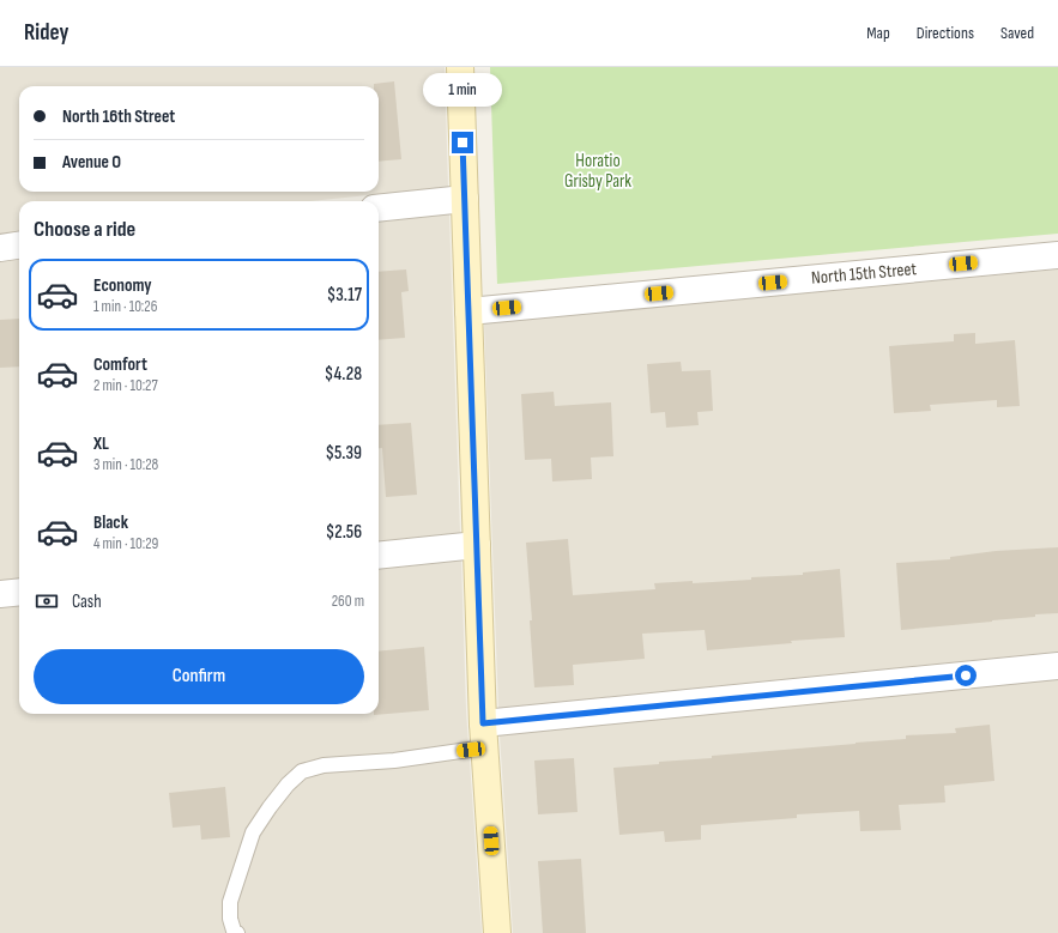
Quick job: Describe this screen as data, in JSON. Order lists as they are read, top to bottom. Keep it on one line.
{"streets":{"street":["North 15th Street"]},"parks":["Horatio Grisby Park"],"page":{"header":"Ridey","nav":["Map","Directions","Saved"],"bubble":"1 min","banner":["North 16th Street","Avenue O"],"heading":"Choose a ride","list":[{"name":"Economy","note":"1 min · 10:26","value":"$3.17"},{"name":"Comfort","note":"2 min · 10:27","value":"$4.28"},{"name":"XL","note":"3 min · 10:28","value":"$5.39"},{"name":"Black","note":"4 min · 10:29","value":"$2.56"}],"pay":["Cash","260 m"],"buttons":"Confirm"}}
